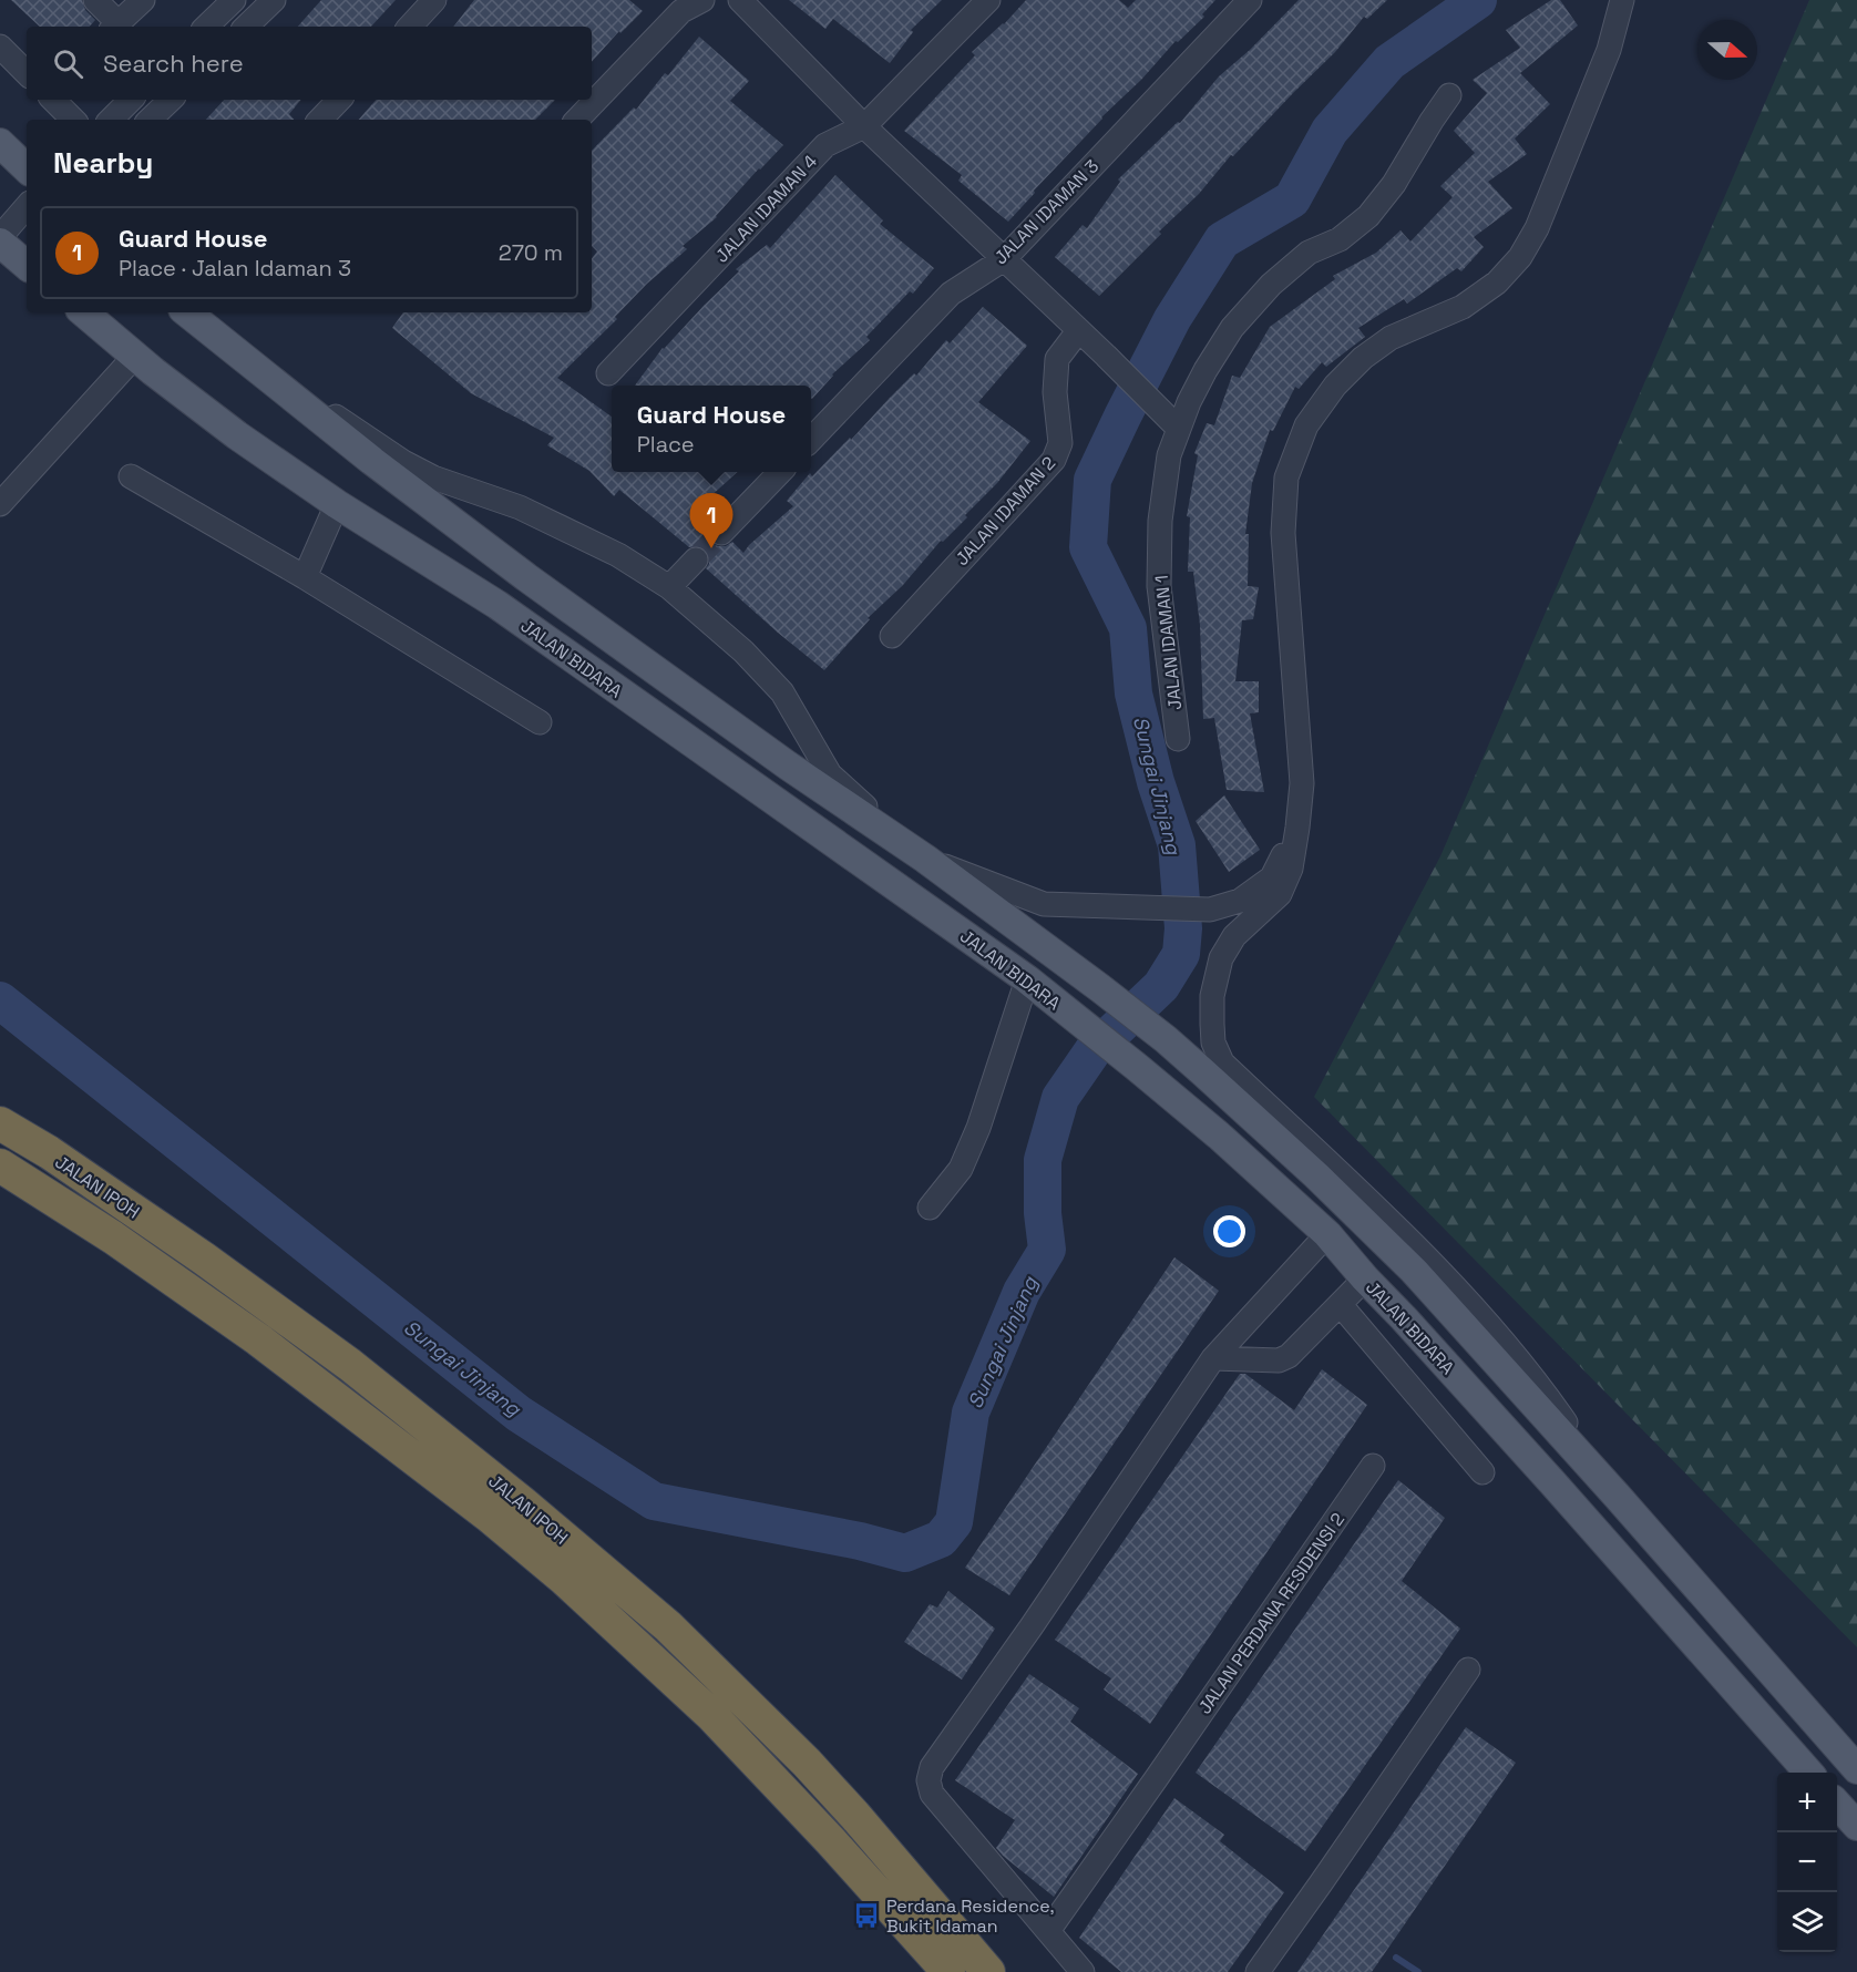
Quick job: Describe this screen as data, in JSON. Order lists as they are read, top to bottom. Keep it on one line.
{"streets":{"highway":["JALAN IPOH"],"main road":["JALAN BIDARA"],"street":["JALAN IDAMAN 4","JALAN IDAMAN 3","JALAN IDAMAN 2","JALAN IDAMAN 1","JALAN PERDANA RESIDENSI 2"]},"water":["Sungai Jinjang"],"places":{"bus stop":["Perdana Residence, Bukit Idaman"]},"north":"right","page":{"search":"Search here","heading":"Nearby","list":[{"mark":"1","name":"Guard House","note":"Place · Jalan Idaman 3","value":"270 m"}],"popup":["Guard House","Place"],"pins":"1","map_buttons":["+","−"]}}
